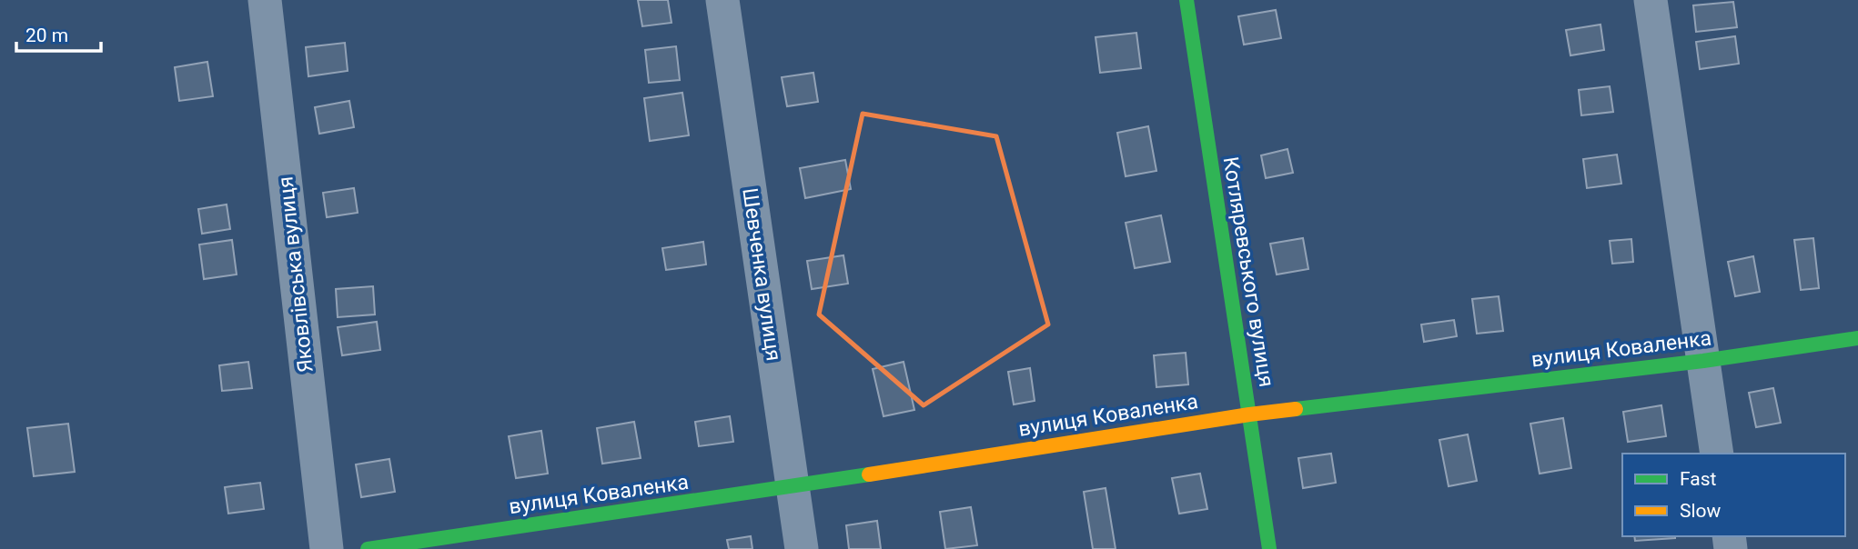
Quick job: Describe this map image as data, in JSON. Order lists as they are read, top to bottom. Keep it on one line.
{"streets":{"street":["Котляревського вулиця","Яковлівська вулиця","Шевченка вулиця","вулиця Коваленка"]},"crossings":[["Котляревського вулиця","вулиця Коваленка"],["Шевченка вулиця","вулиця Коваленка"]],"legend":["Fast","Slow"],"scale_bar":"20 m"}
